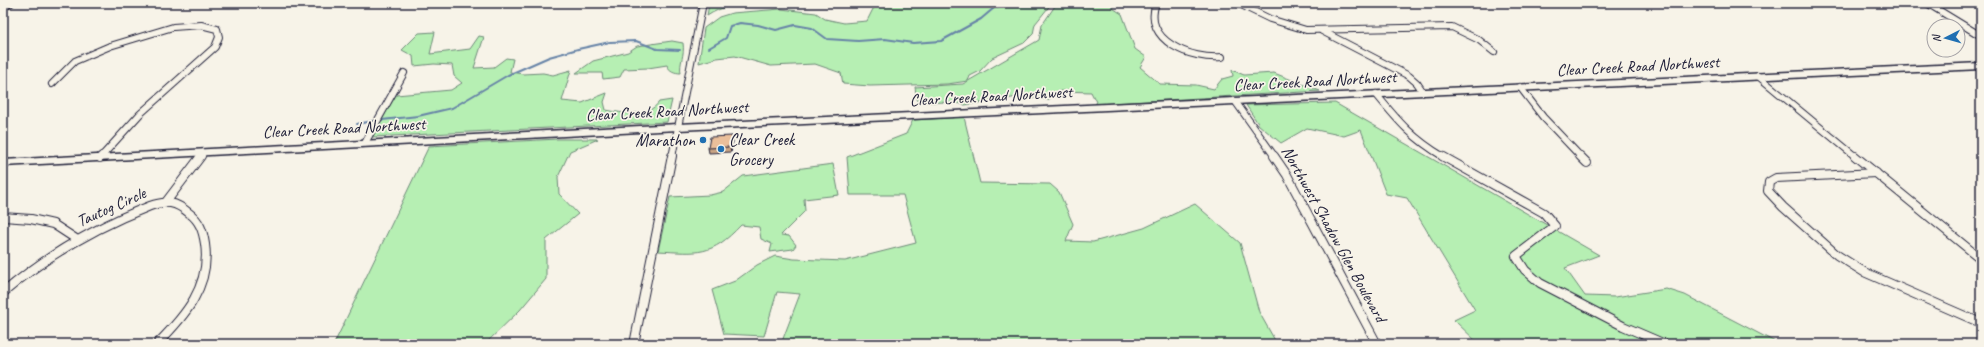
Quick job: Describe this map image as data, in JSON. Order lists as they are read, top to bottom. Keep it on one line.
{"streets":{"main road":["Clear Creek Road Northwest"],"street":["Tautog Circle","Northwest Shadow Glen Boulevard"]},"crossings":[["Clear Creek Road Northwest","Northwest Shadow Glen Boulevard"]],"places":["Marathon","Clear Creek Grocery"],"north":"left"}
